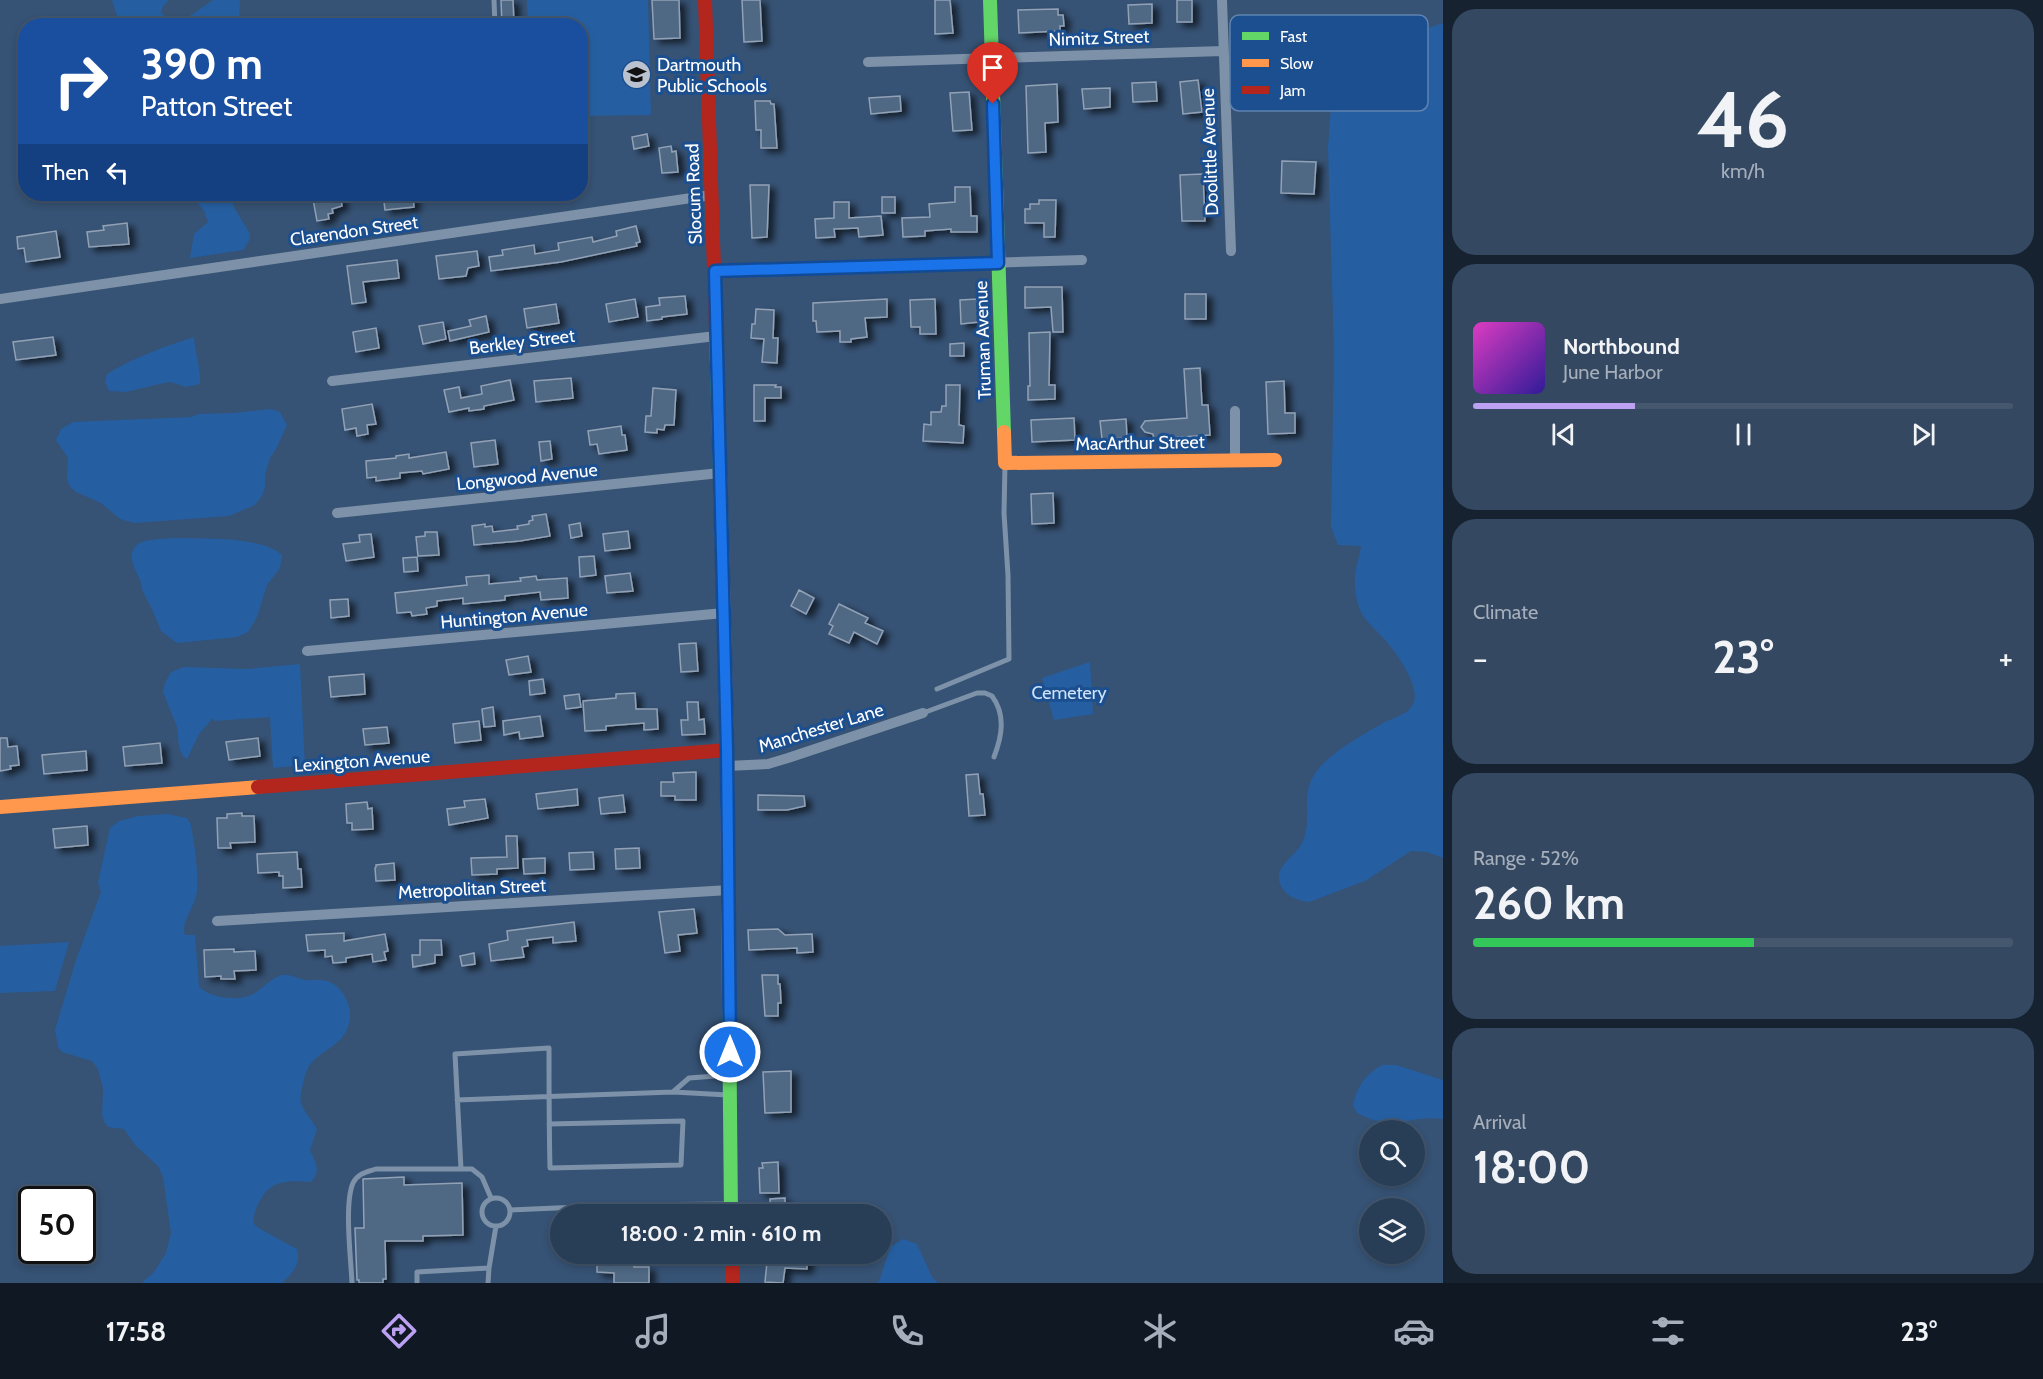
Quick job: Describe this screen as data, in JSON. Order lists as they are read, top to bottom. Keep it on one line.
{"streets":{"street":["Nimitz Street","Doolittle Avenue","Slocum Road","Clarendon Street","Truman Avenue","Berkley Street","MacArthur Street","Longwood Avenue","Huntington Avenue","Manchester Lane","Lexington Avenue","Metropolitan Street"]},"crossings":[["Nimitz Street","Doolittle Avenue"],["Nimitz Street","Truman Avenue"],["Slocum Road","Clarendon Street"],["Slocum Road","Berkley Street"],["Slocum Road","Longwood Avenue"],["Slocum Road","Huntington Avenue"],["Slocum Road","Manchester Lane"],["Slocum Road","Lexington Avenue"],["Slocum Road","Metropolitan Street"],["Truman Avenue","MacArthur Street"]],"parks":["Cemetery"],"places":{"school or university":["Dartmouth Public Schools"]},"legend":["Fast","Slow","Jam"],"page":{"tile":[["46","km/h"],"Climate",["Range · 52%","260 km"],["Arrival","18:00"]],"turn":["390 m","Patton Street"],"then":"Then","song":["Northbound","June Harbor"],"heat":["−","23°","+"],"limit":"50","trip":"18:00 · 2 min · 610 m","tabs":["17:58","23°"]}}
